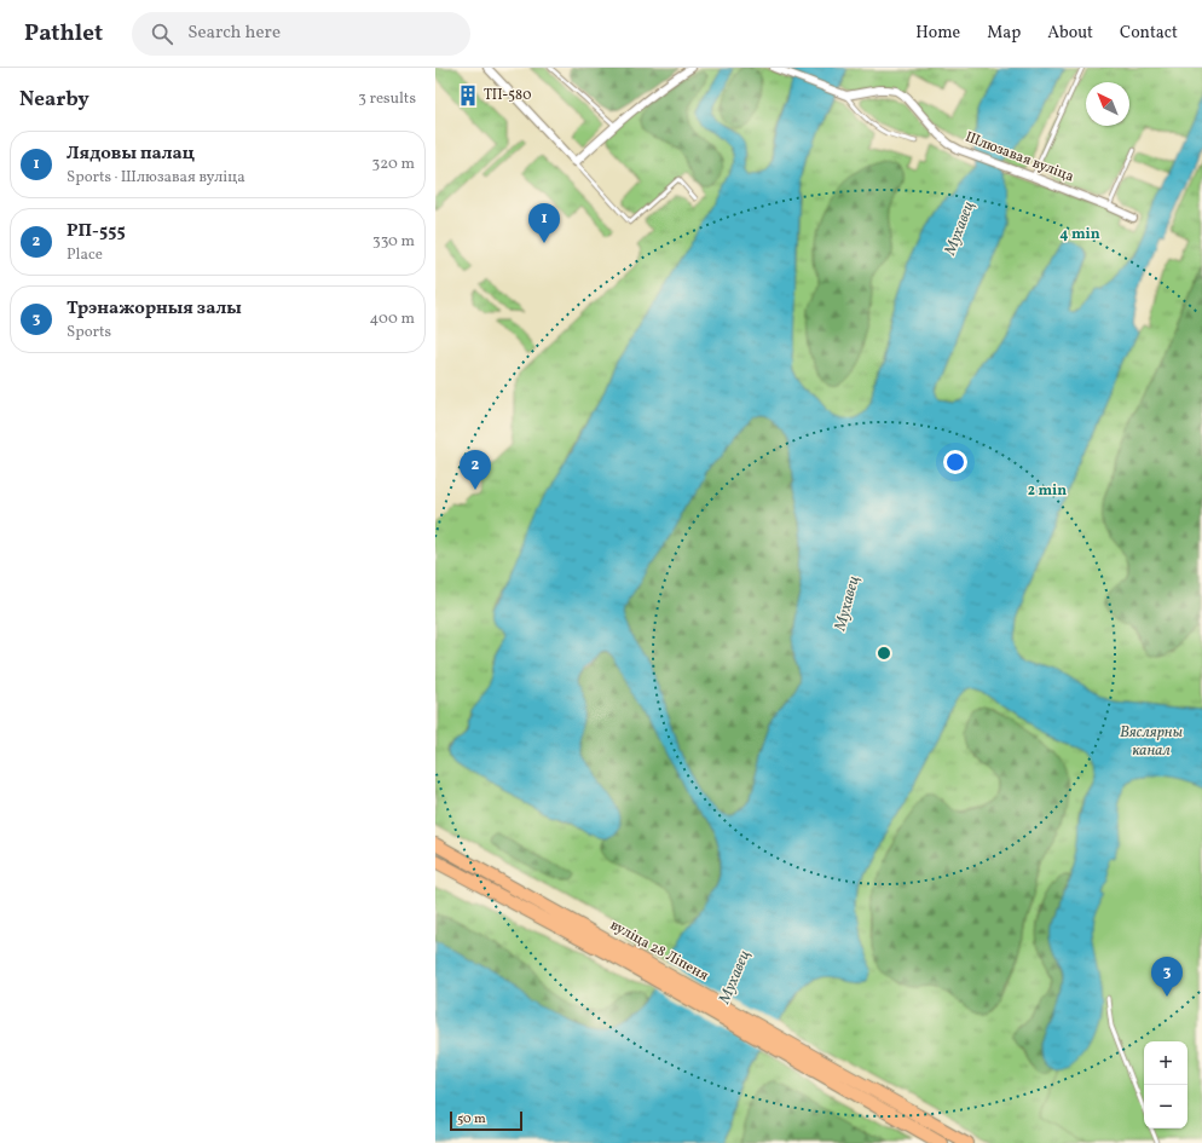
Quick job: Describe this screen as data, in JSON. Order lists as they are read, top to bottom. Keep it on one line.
{"streets":{"main road":["вуліца 28 Ліпеня"],"street":["Шлюзавая вуліца"]},"water":["Мухавец","Вяслярны канал"],"places":{"building":["ТП-580"]},"scale_bar":"50 m","north":"top left","page":{"header":"Pathlet","search":"Search here","nav":["Home","Map","About","Contact"],"heading":["Nearby","3 results"],"list":[{"mark":"1","name":"Лядовы палац","note":"Sports · Шлюзавая вуліца","value":"320 m"},{"mark":"2","name":"РП-555","note":"Place","value":"330 m"},{"mark":"3","name":"Трэнажорныя залы","note":"Sports","value":"400 m"}],"pins":["1","2","3"],"map_buttons":["+","−"],"scale":"50 m"},"rings":["4 min","2 min"]}
